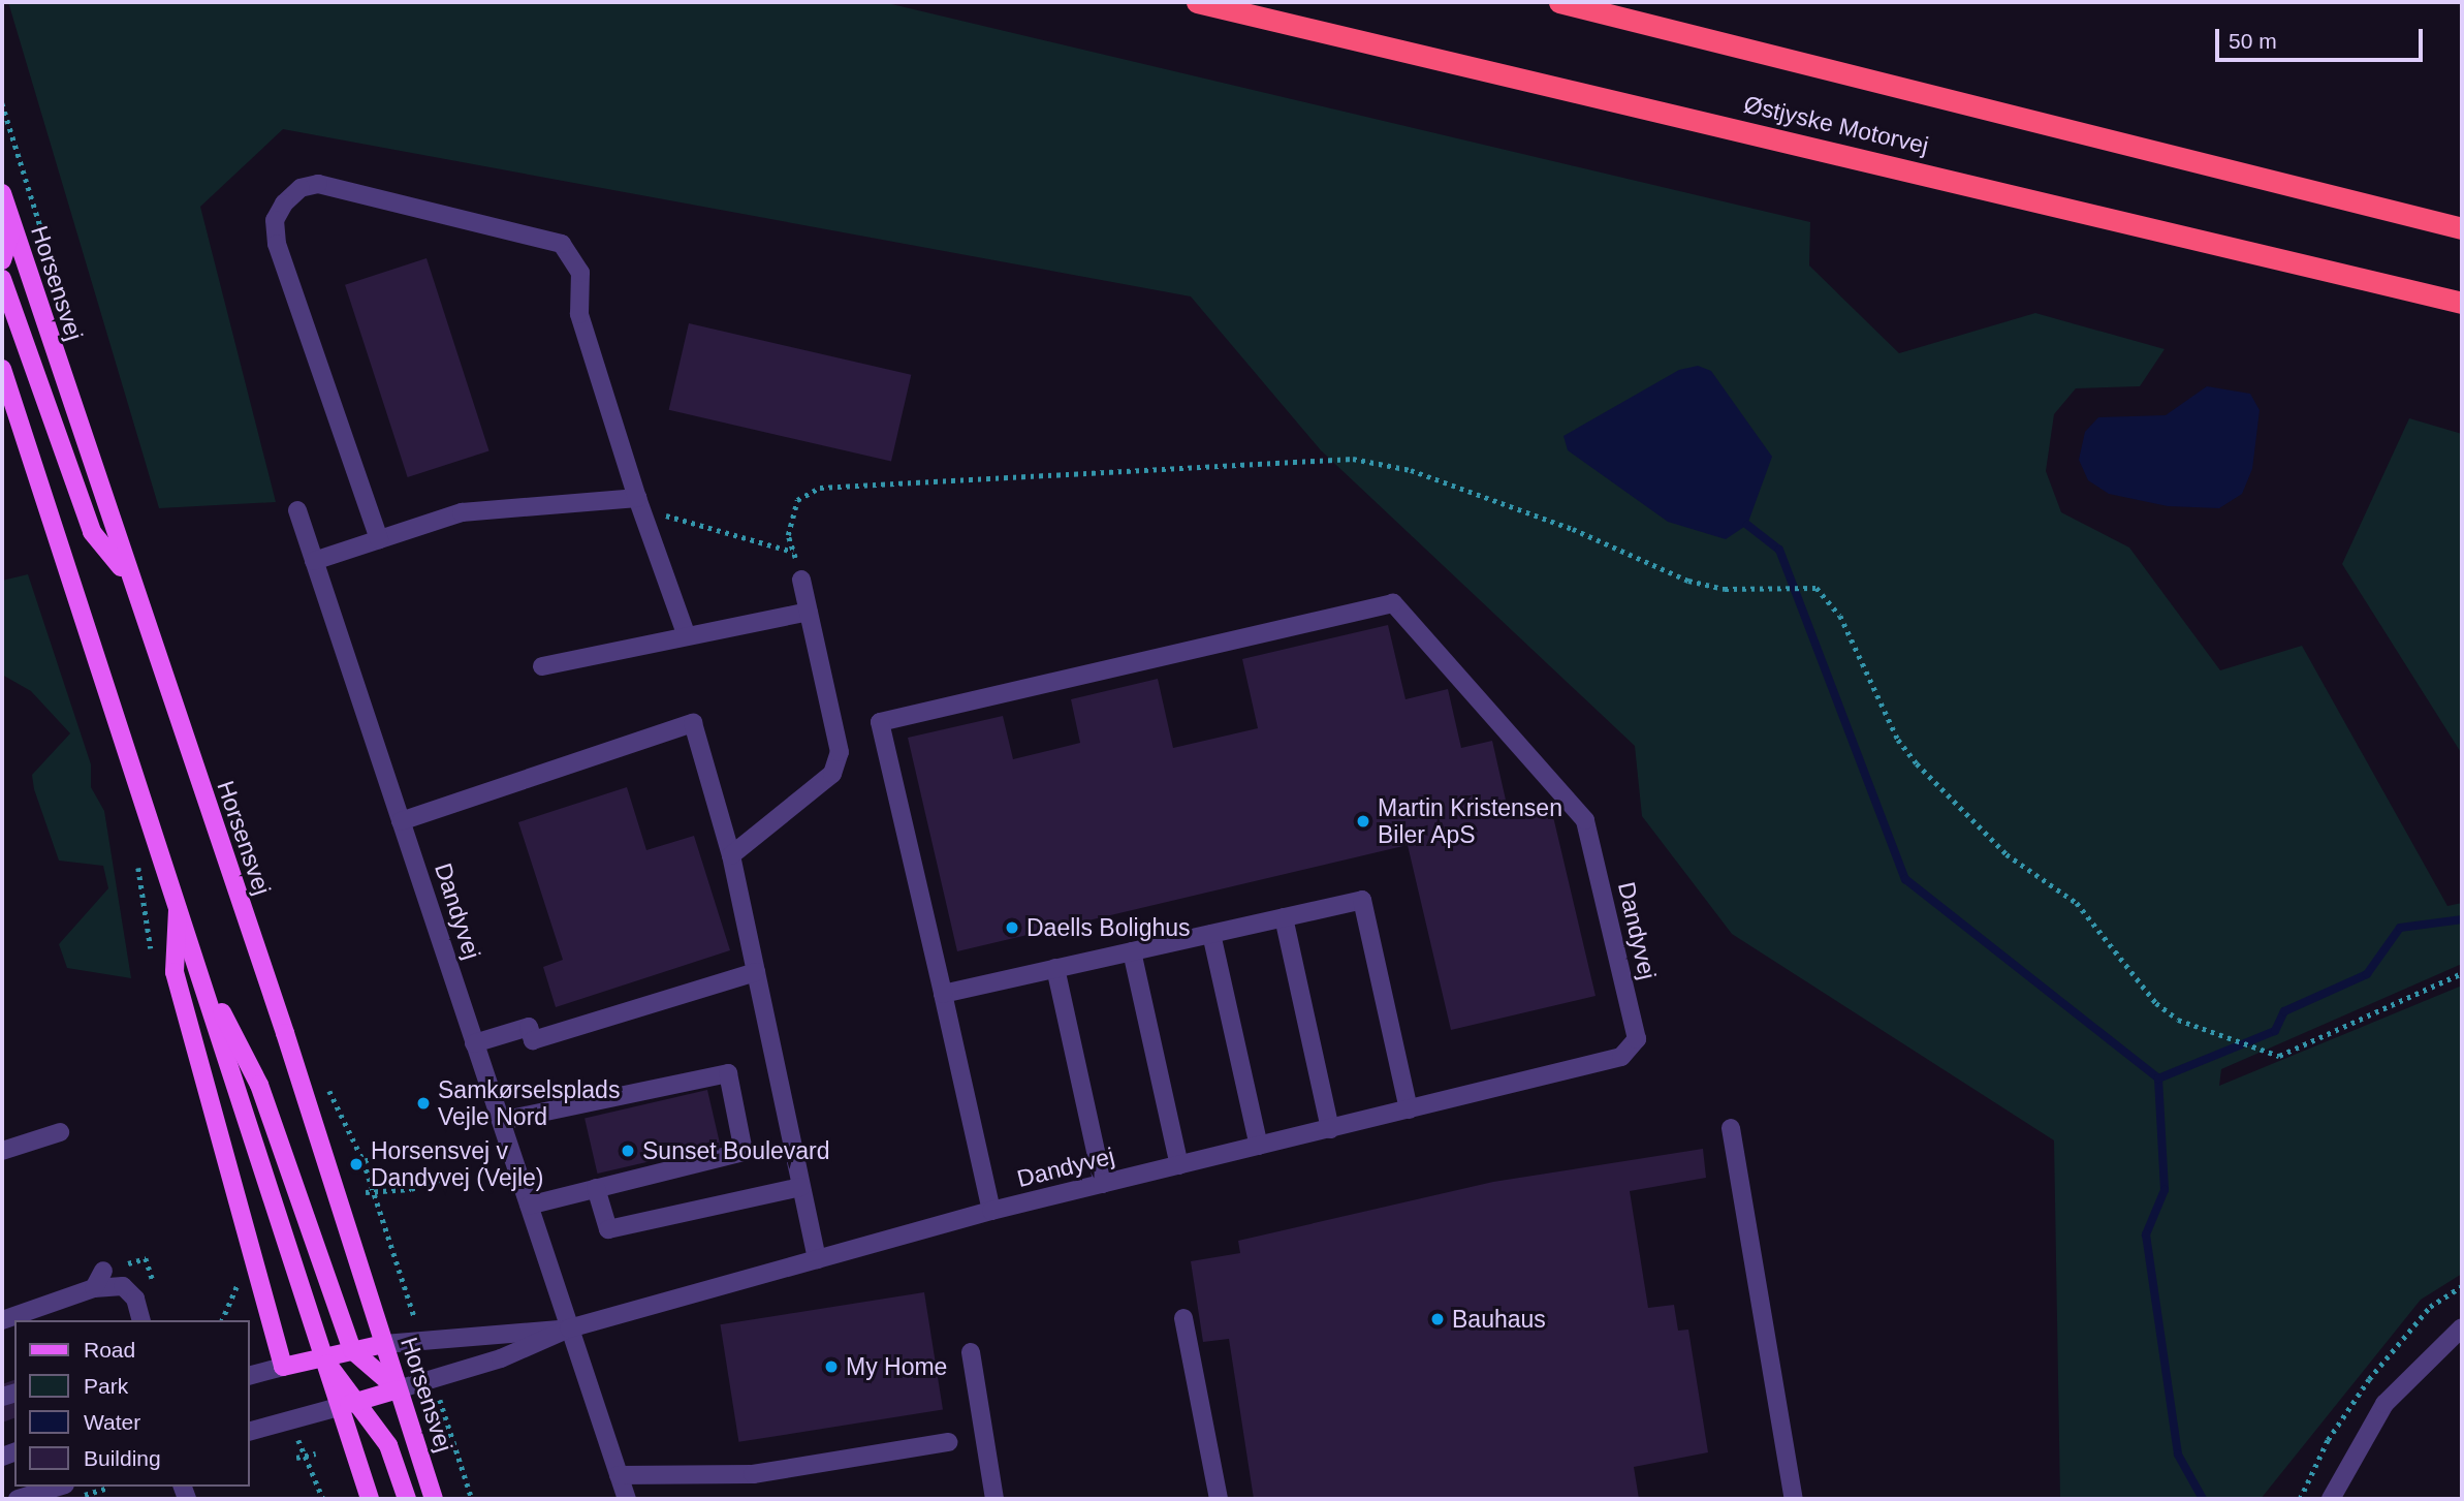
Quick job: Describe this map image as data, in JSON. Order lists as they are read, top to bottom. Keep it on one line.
{"streets":{"highway":["Østjyske Motorvej"],"main road":["Horsensvej"],"street":["Dandyvej"]},"crossings":[["Horsensvej","Dandyvej"]],"places":["Martin Kristensen Biler ApS","Daells Bolighus","Samkørselsplads Vejle Nord","Sunset Boulevard","Horsensvej v Dandyvej (Vejle)","Bauhaus","My Home"],"legend":["Road","Park","Water","Building"],"scale_bar":"50 m"}
